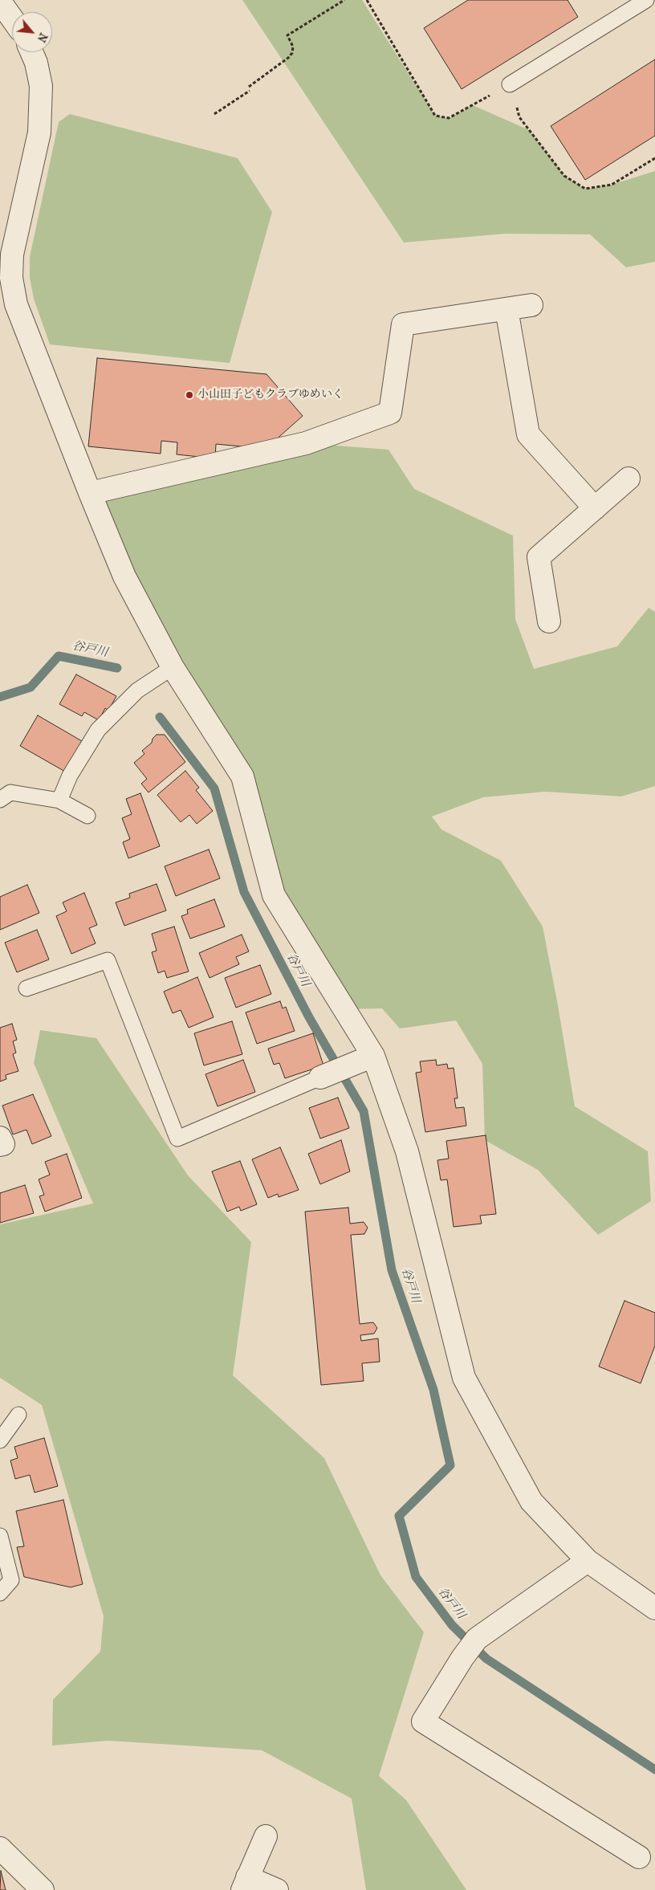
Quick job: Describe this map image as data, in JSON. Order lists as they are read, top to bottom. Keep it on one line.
{"water":["谷戸川"],"places":["小山田子どもクラブゆめいく"],"north":"bottom right"}
